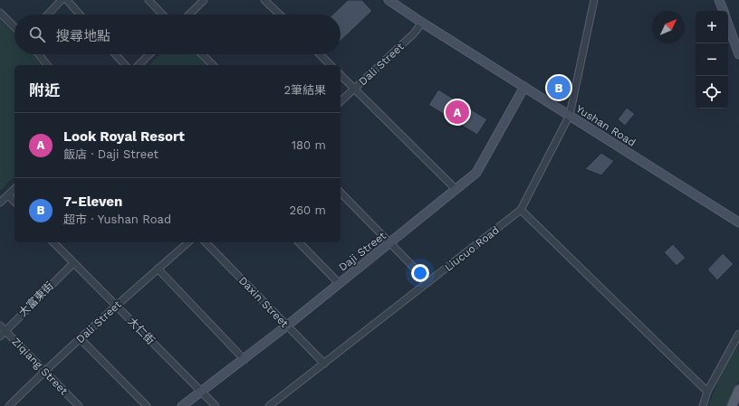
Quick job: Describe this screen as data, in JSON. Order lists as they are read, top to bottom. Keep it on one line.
{"streets":{"street":["Dali Street","Yushan Road","Liucuo Road","Daji Street","大富東街","Daxin Street","大仁街","Ziqiang Street"]},"crossings":[["Dali Street","Yushan Road"],["Dali Street","大仁街"],["Dali Street","Ziqiang Street"],["Yushan Road","Liucuo Road"],["Yushan Road","Daji Street"],["Liucuo Road","Daxin Street"],["Daji Street","Daxin Street"],["Daji Street","大仁街"],["大富東街","大仁街"],["大富東街","Ziqiang Street"]],"north":"top right","page":{"map_buttons":["+","−"],"search":"搜尋地點","heading":["附近","2筆結果"],"pins":["B","A"],"list":[{"mark":"A","name":"Look Royal Resort","note":"飯店 · Daji Street","value":"180 m"},{"mark":"B","name":"7-Eleven","note":"超市 · Yushan Road","value":"260 m"}]}}
